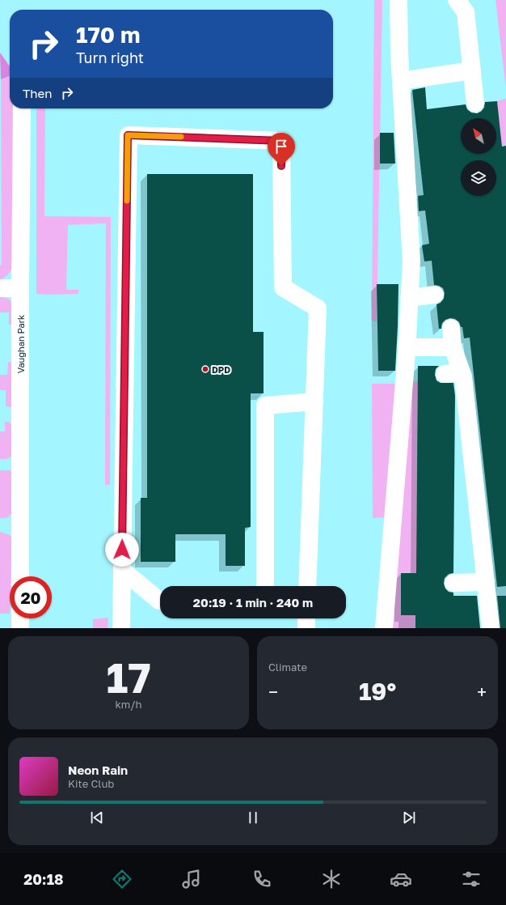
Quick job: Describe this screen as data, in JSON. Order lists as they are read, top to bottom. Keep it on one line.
{"streets":{"street":["Vaughan Park"]},"places":["DPD"],"north":"top left","page":{"turn":["170 m","Turn right"],"then":"Then","limit":"20","trip":"20:19 · 1 min · 240 m","tile":[["17","km/h"],"Climate"],"heat":["−","19°","+"],"song":["Neon Rain","Kite Club"],"tabs":"20:18"}}
